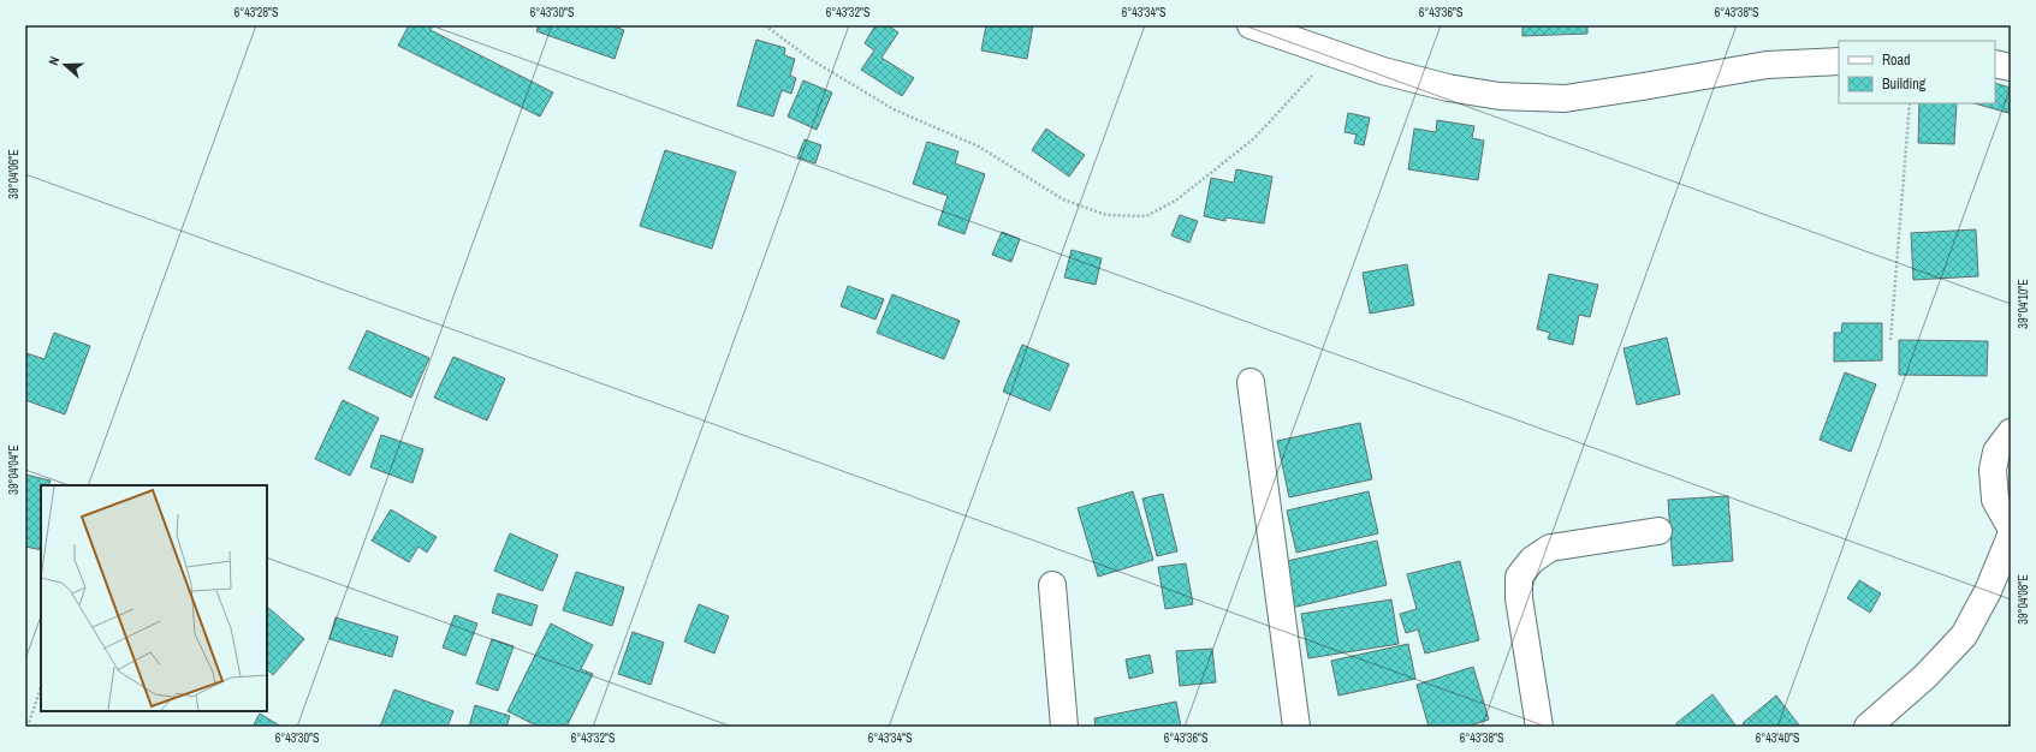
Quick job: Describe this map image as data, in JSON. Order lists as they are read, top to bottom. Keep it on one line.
{"legend":["Road","Building"],"north":"left","coordinates":["6°43'28\"S","6°43'30\"S","6°43'32\"S","6°43'34\"S","6°43'36\"S","6°43'38\"S","39°04'06\"E","39°04'10\"E","39°04'04\"E","39°04'08\"E","6°43'40\"S"]}
